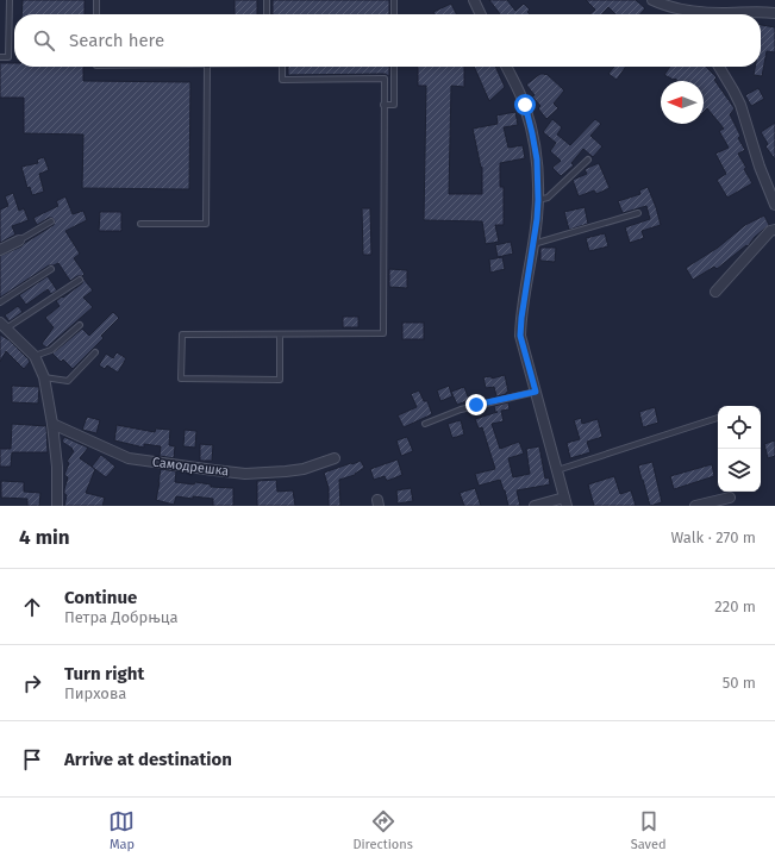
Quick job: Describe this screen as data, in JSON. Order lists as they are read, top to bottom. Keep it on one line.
{"streets":{"street":["Самодрешка"]},"north":"left","page":{"search":"Search here","heading":["4 min","Walk · 270 m"],"list":[["Continue","Петра Добрњца","220 m"],["Turn right","Пирхова","50 m"],"Arrive at destination"],"nav":["Map","Directions","Saved"]}}
